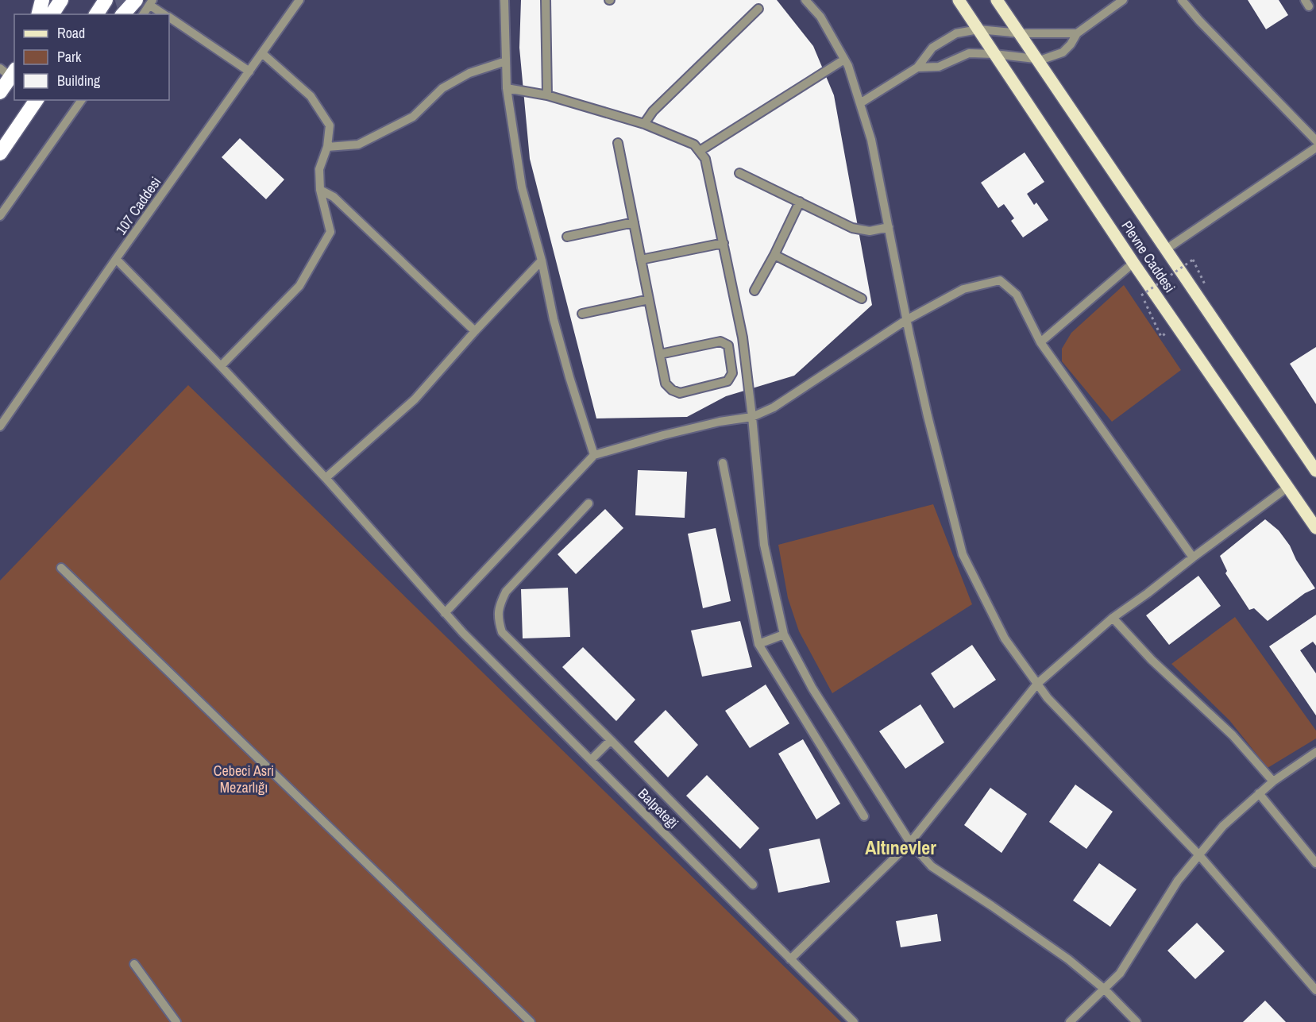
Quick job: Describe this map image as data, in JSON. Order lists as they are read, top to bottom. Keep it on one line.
{"streets":{"main road":["Plevne Caddesi"],"street":["107 Caddesi","Balpeteği"]},"crossings":[["107 Caddesi","Balpeteği"]],"districts":["Altınevler"],"parks":["Cebeci Asri Mezarlığı"],"legend":["Road","Park","Building"]}
